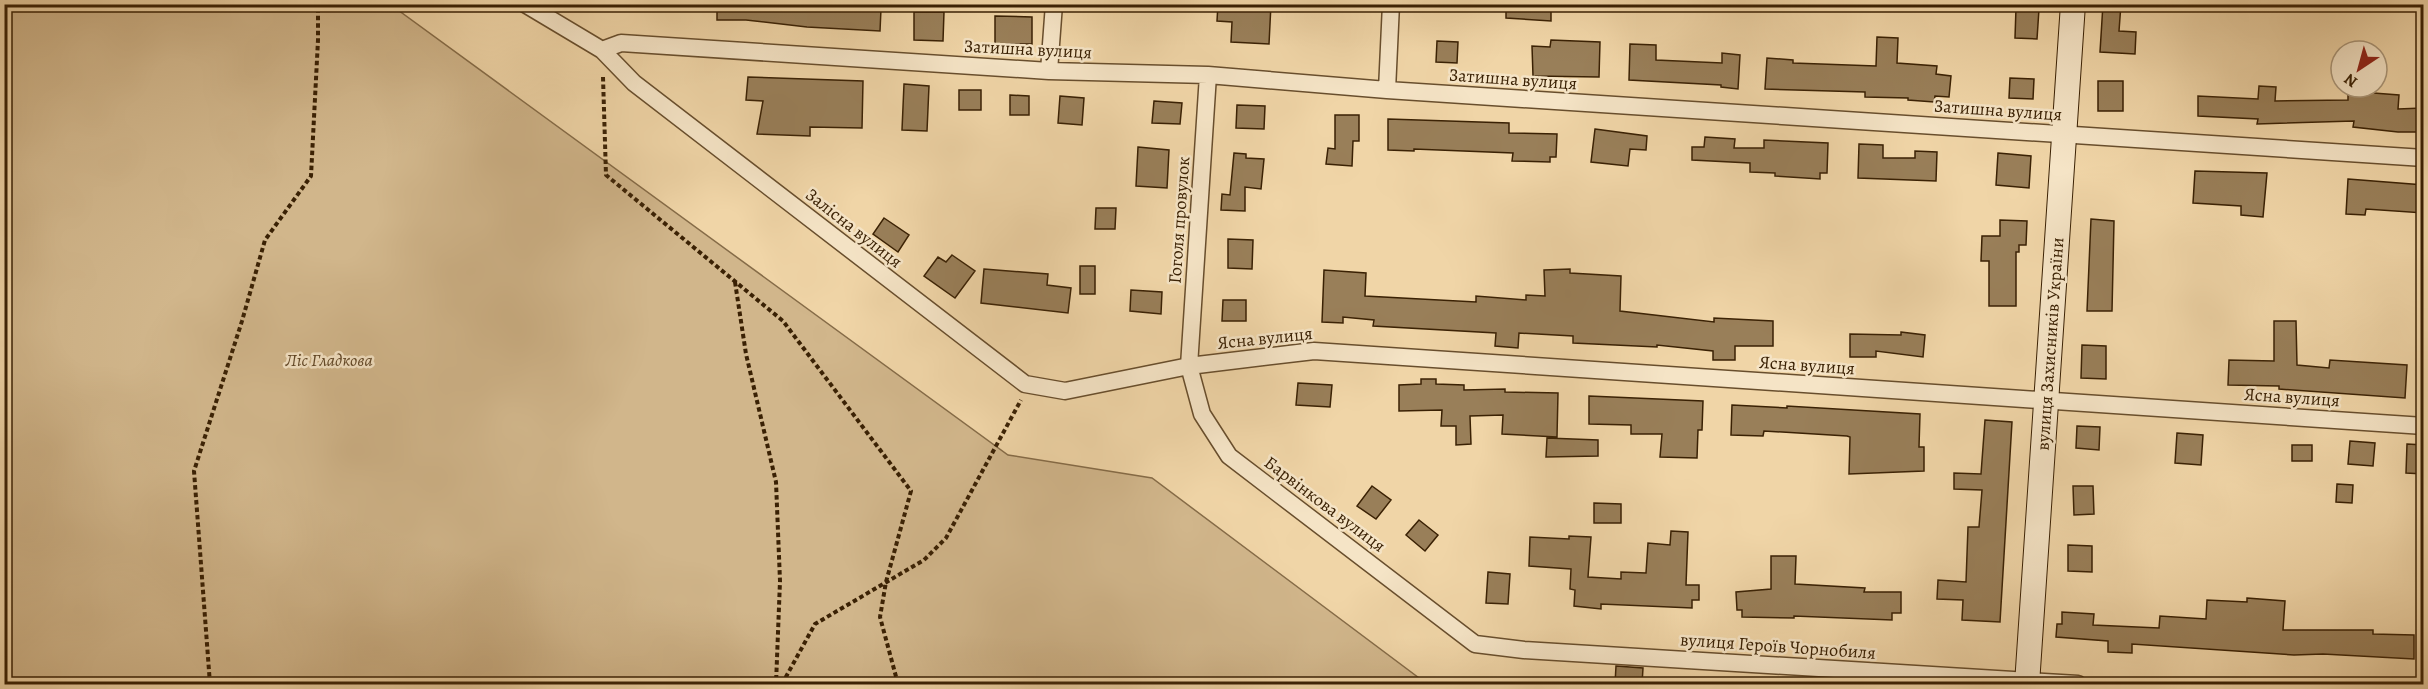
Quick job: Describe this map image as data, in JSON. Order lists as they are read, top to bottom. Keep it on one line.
{"streets":{"street":["Затишна вулиця","Гоголя провулок","Залісна вулиця","Ясна вулиця","вулиця Захисників України","Барвінкова вулиця","вулиця Героїв Чорнобиля"]},"crossings":[["Затишна вулиця","Гоголя провулок"],["Затишна вулиця","Залісна вулиця"],["Затишна вулиця","вулиця Захисників України"],["Гоголя провулок","Залісна вулиця"],["Гоголя провулок","Ясна вулиця"],["Гоголя провулок","Барвінкова вулиця"],["Залісна вулиця","Ясна вулиця"],["Залісна вулиця","Барвінкова вулиця"],["Ясна вулиця","вулиця Захисників України"],["Ясна вулиця","Барвінкова вулиця"],["вулиця Захисників України","вулиця Героїв Чорнобиля"],["Барвінкова вулиця","вулиця Героїв Чорнобиля"]],"parks":["Ліс Гладкова"],"north":"bottom left"}
